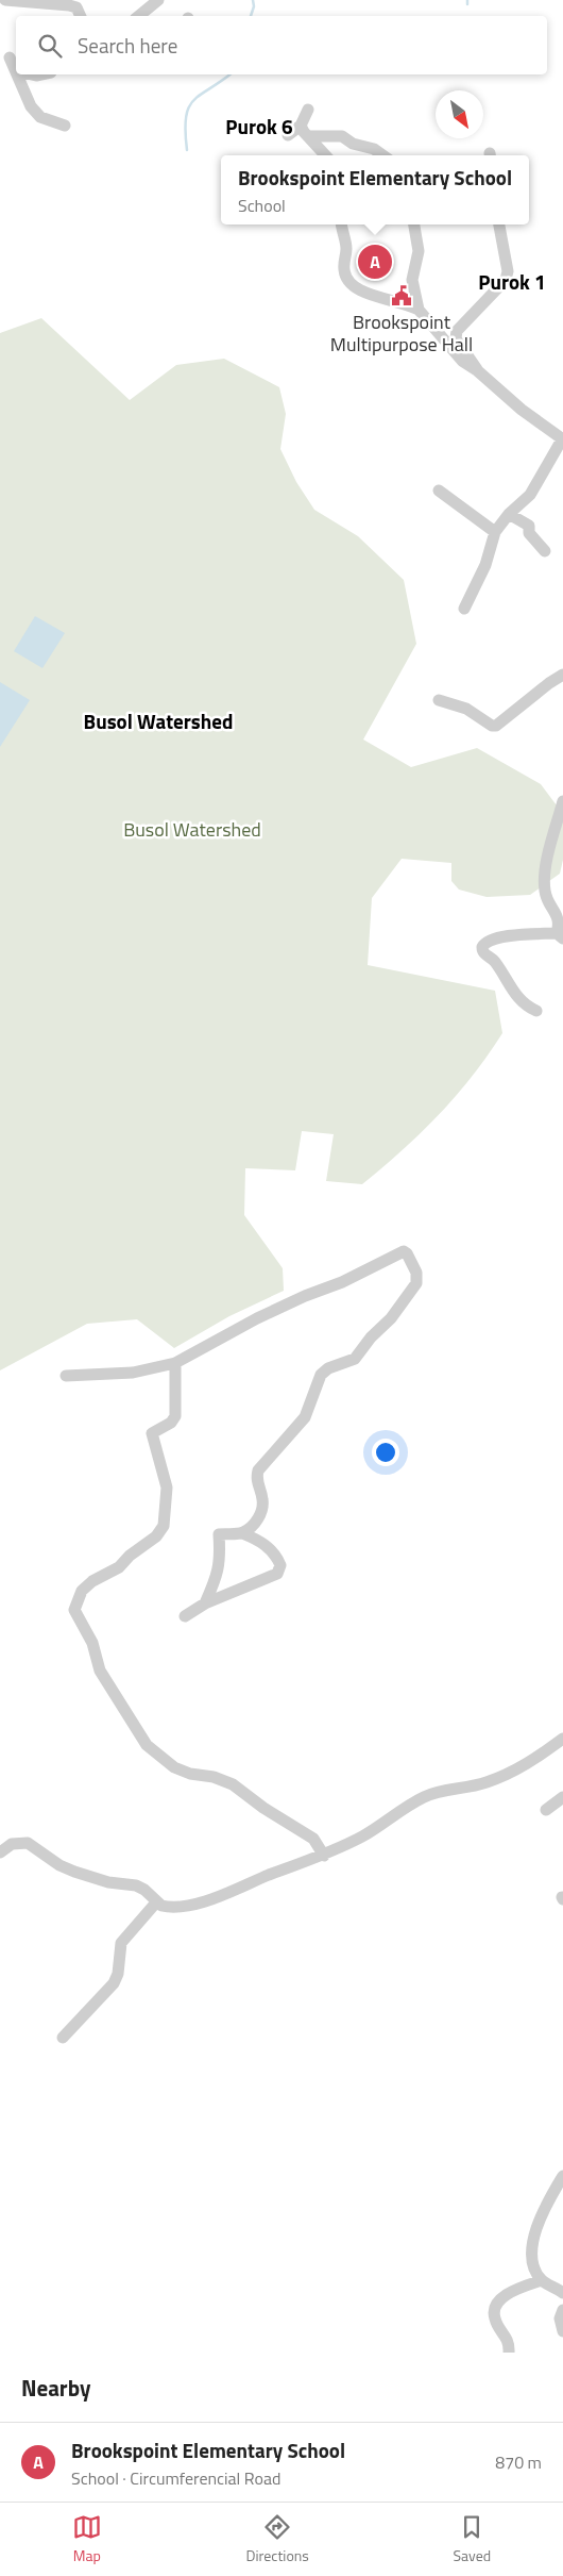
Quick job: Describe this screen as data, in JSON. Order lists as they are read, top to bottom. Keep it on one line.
{"districts":["Purok 6","Purok 1","Busol Watershed"],"parks":["Busol Watershed"],"places":{"public building":["Brookspoint Multipurpose Hall"]},"north":"bottom right","page":{"search":"Search here","popup":["Brookspoint Elementary School","School"],"pins":"A","heading":"Nearby","list":[{"mark":"A","name":"Brookspoint Elementary School","note":"School · Circumferencial Road","value":"870 m"}],"nav":["Map","Directions","Saved"]}}
